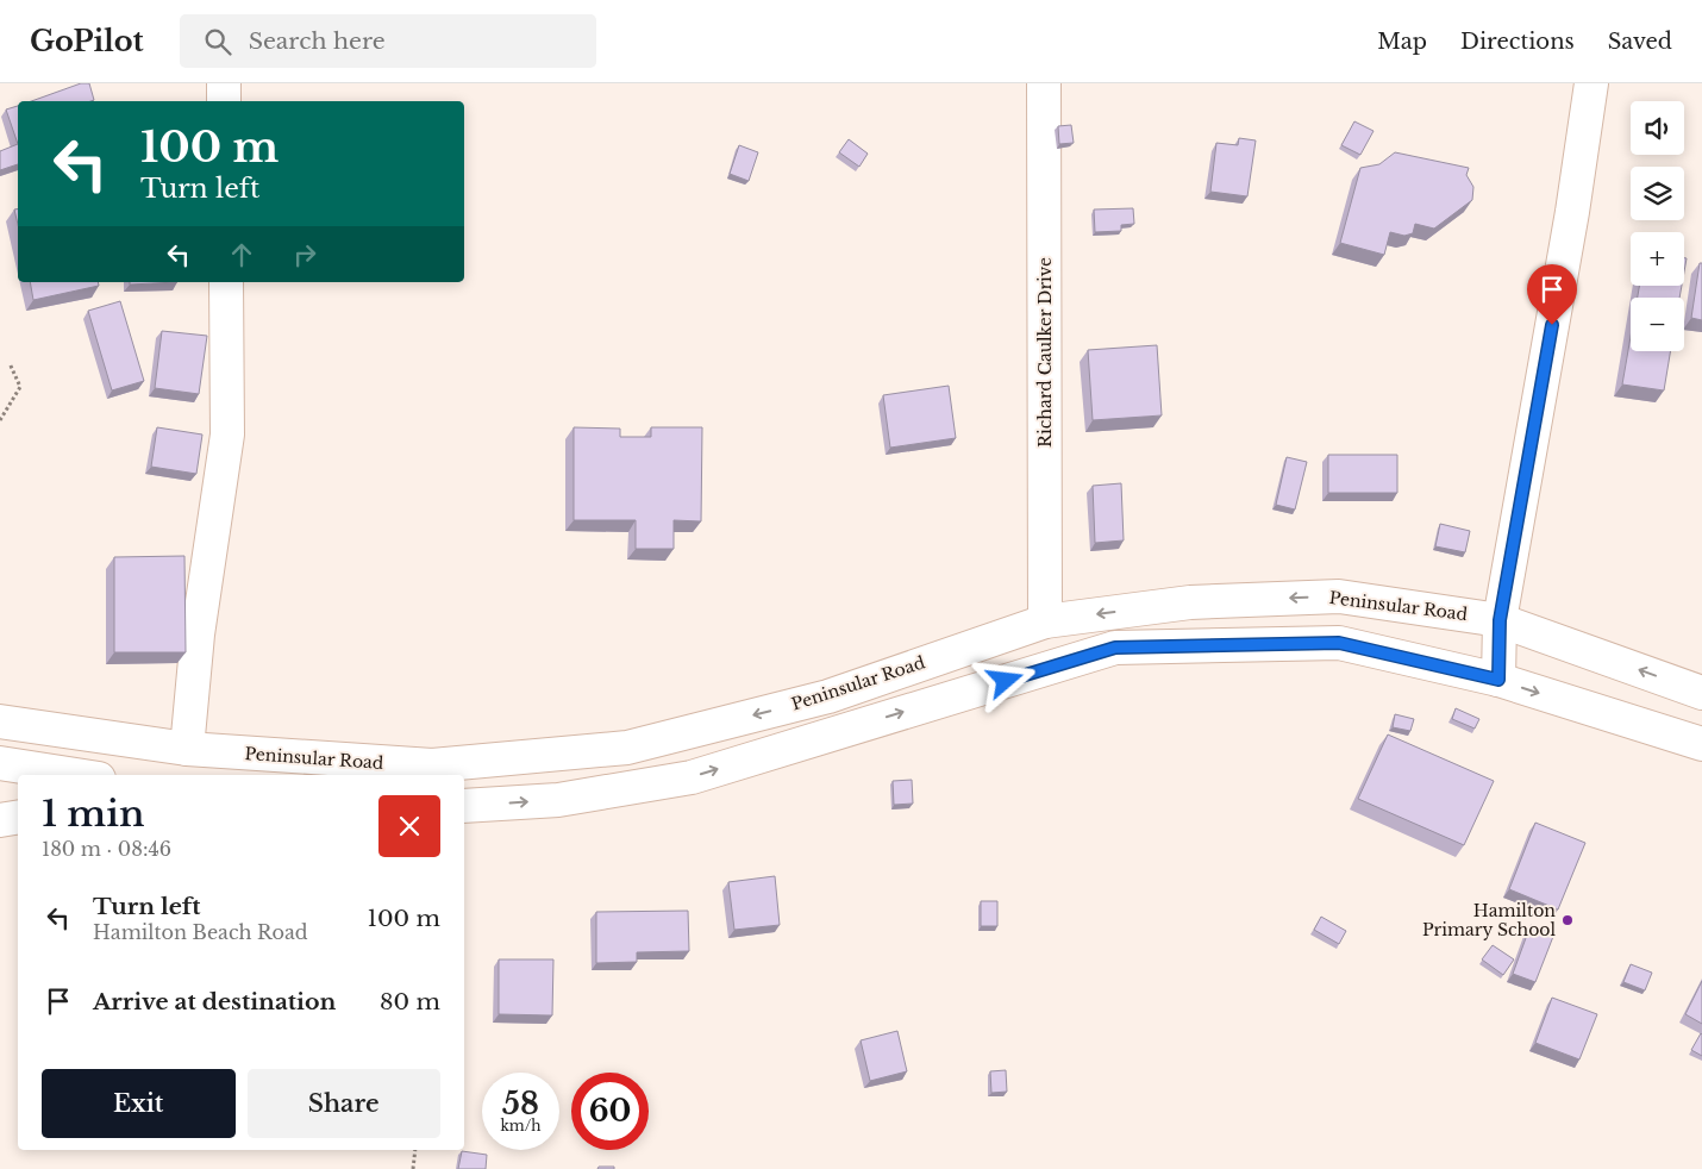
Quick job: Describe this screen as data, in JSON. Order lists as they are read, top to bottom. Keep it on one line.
{"streets":{"main road":["Richard Caulker Drive","Peninsular Road"]},"crossings":[["Richard Caulker Drive","Peninsular Road"]],"places":["Hamilton Primary School"],"page":{"header":"GoPilot","search":"Search here","nav":["Map","Directions","Saved"],"map_buttons":["+","−"],"turn":["100 m","Turn left"],"heading":["1 min","180 m · 08:46"],"list":[{"name":"Turn left","note":"Hamilton Beach Road","value":"100 m"},{"name":"Arrive at destination","value":"80 m"}],"buttons":["Exit","Share"],"speed":"58 km/h","limit":"60"}}
